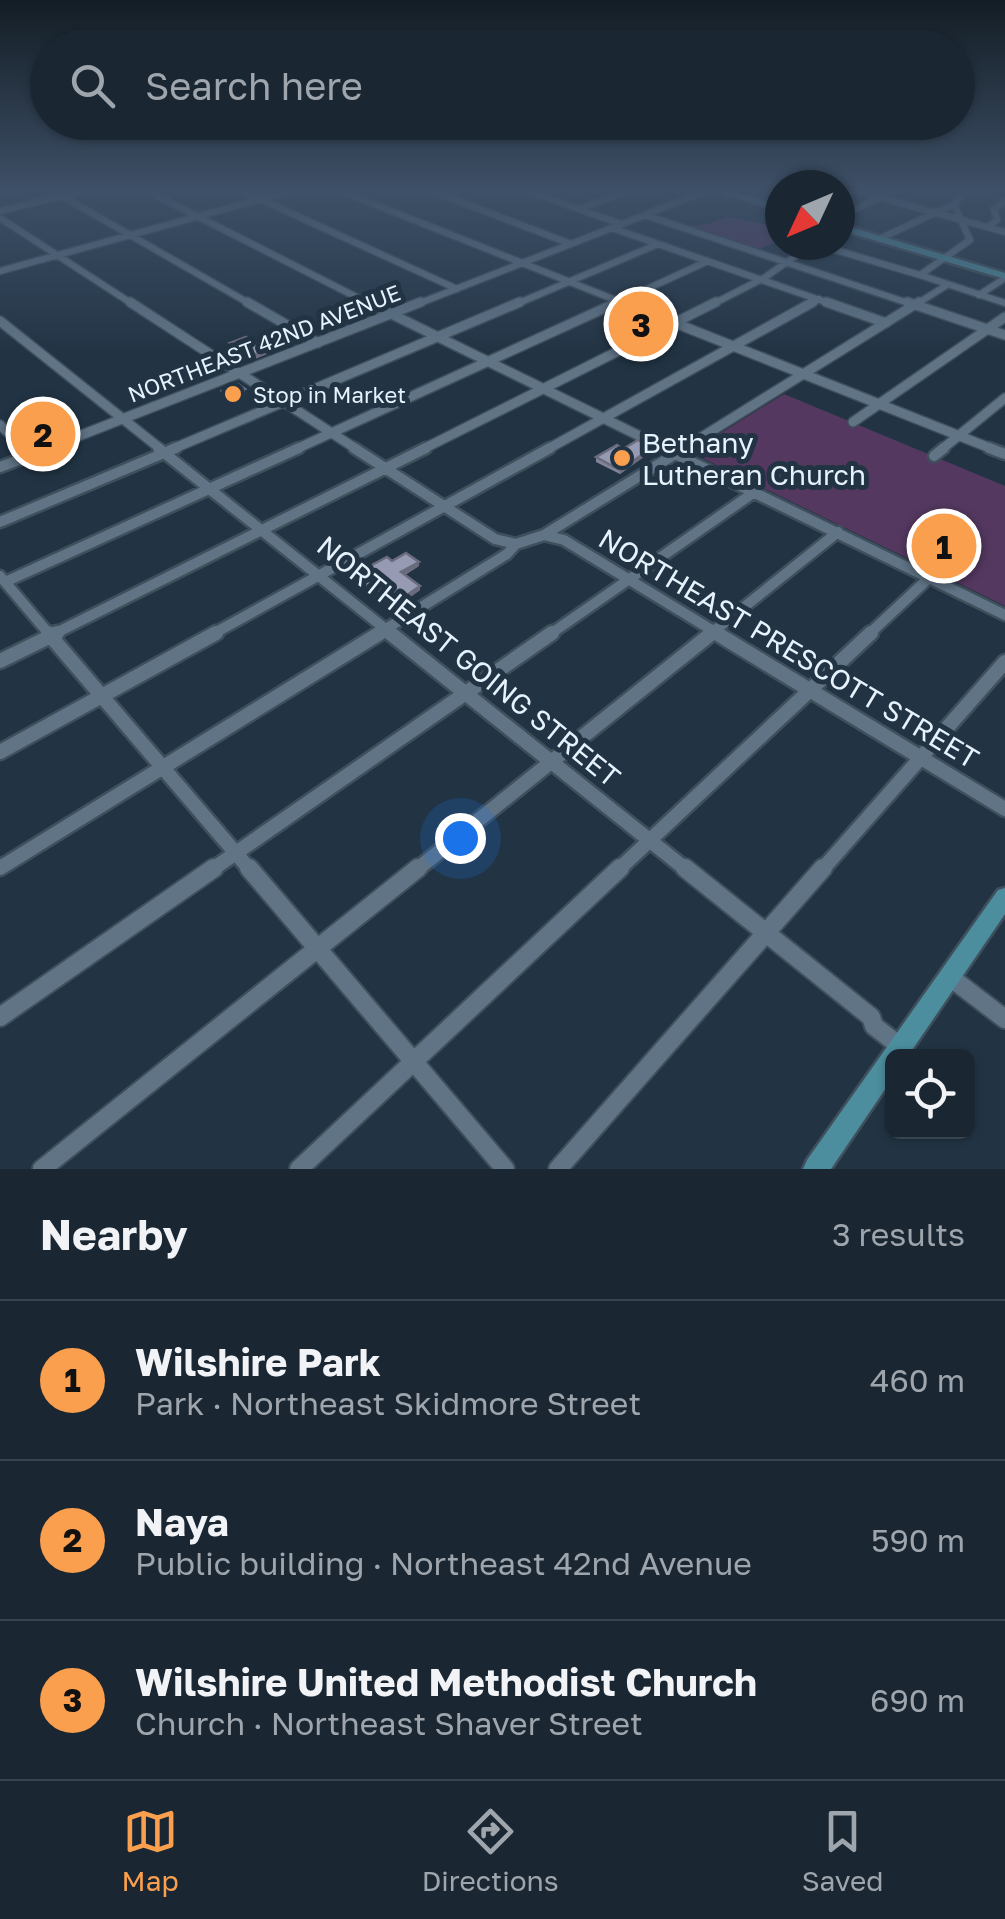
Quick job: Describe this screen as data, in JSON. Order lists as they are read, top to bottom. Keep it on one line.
{"streets":{"street":["NORTHEAST 42ND AVENUE","NORTHEAST PRESCOTT STREET","NORTHEAST GOING STREET"]},"crossings":[["NORTHEAST 42ND AVENUE","NORTHEAST GOING STREET"]],"places":["Stop in Market","Bethany Lutheran Church"],"north":"bottom left","page":{"search":"Search here","pins":["3","2","1"],"heading":["Nearby","3 results"],"list":[{"mark":"1","name":"Wilshire Park","note":"Park · Northeast Skidmore Street","value":"460 m"},{"mark":"2","name":"Naya","note":"Public building · Northeast 42nd Avenue","value":"590 m"},{"mark":"3","name":"Wilshire United Methodist Church","note":"Church · Northeast Shaver Street","value":"690 m"}],"nav":["Map","Directions","Saved"]}}
